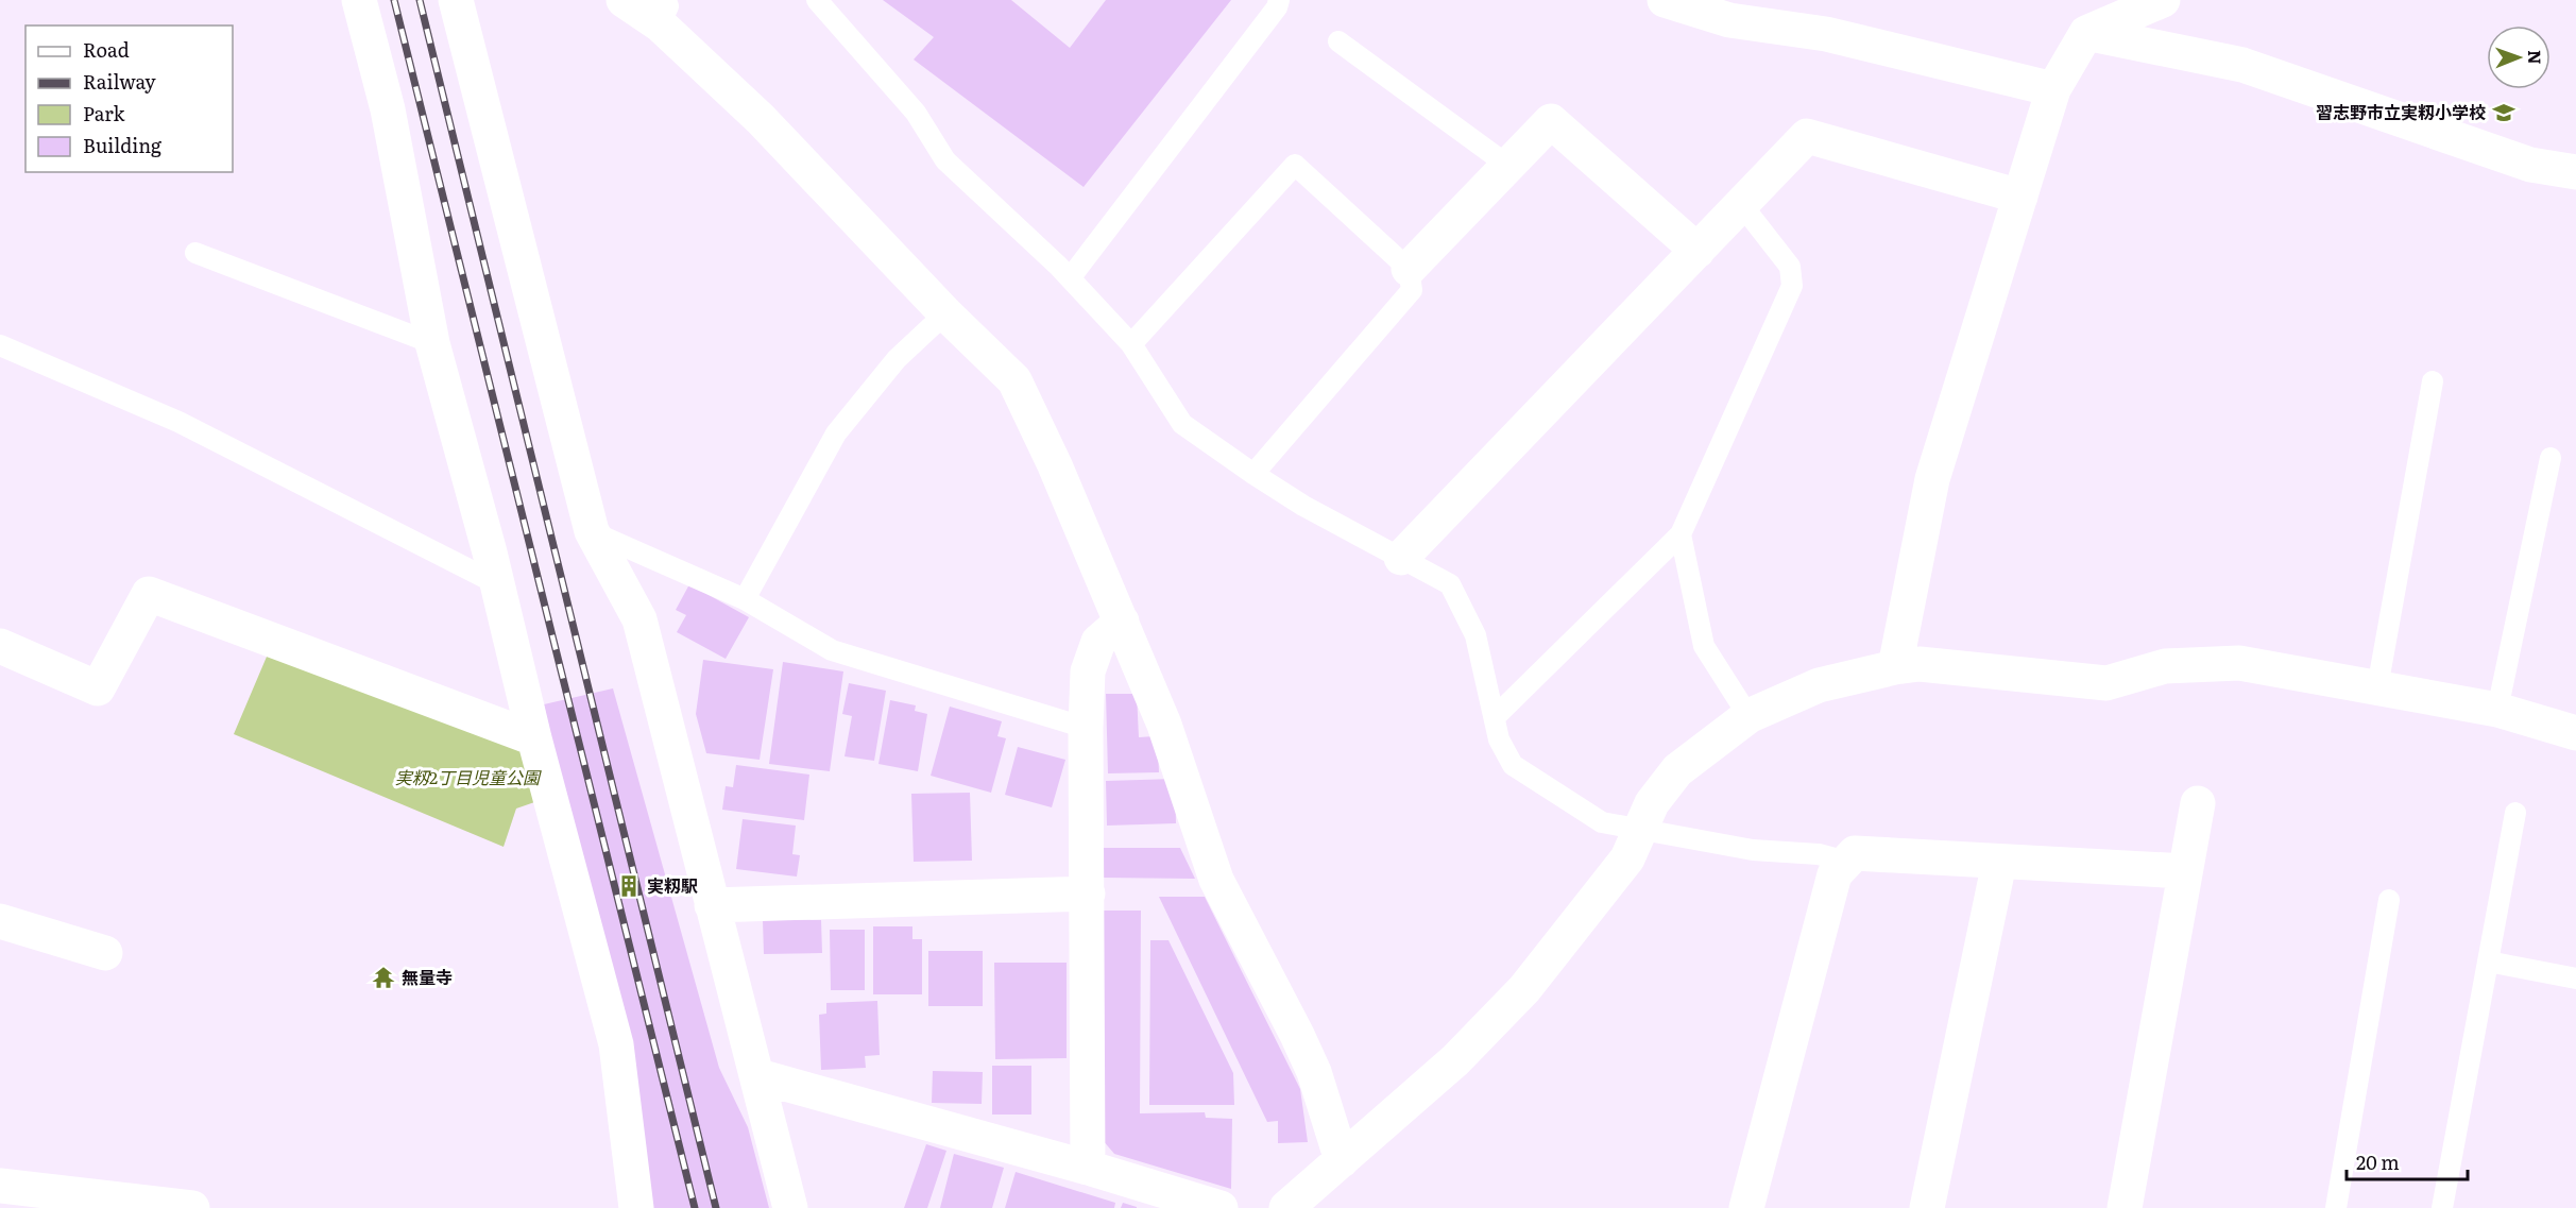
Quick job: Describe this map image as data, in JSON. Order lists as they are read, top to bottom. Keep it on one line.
{"parks":["実籾2丁目児童公園"],"places":{"school or university":["習志野市立実籾小学校"],"building":["実籾駅"],"temple":["無量寺"]},"legend":["Road","Railway","Park","Building"],"scale_bar":"20 m","north":"right"}
